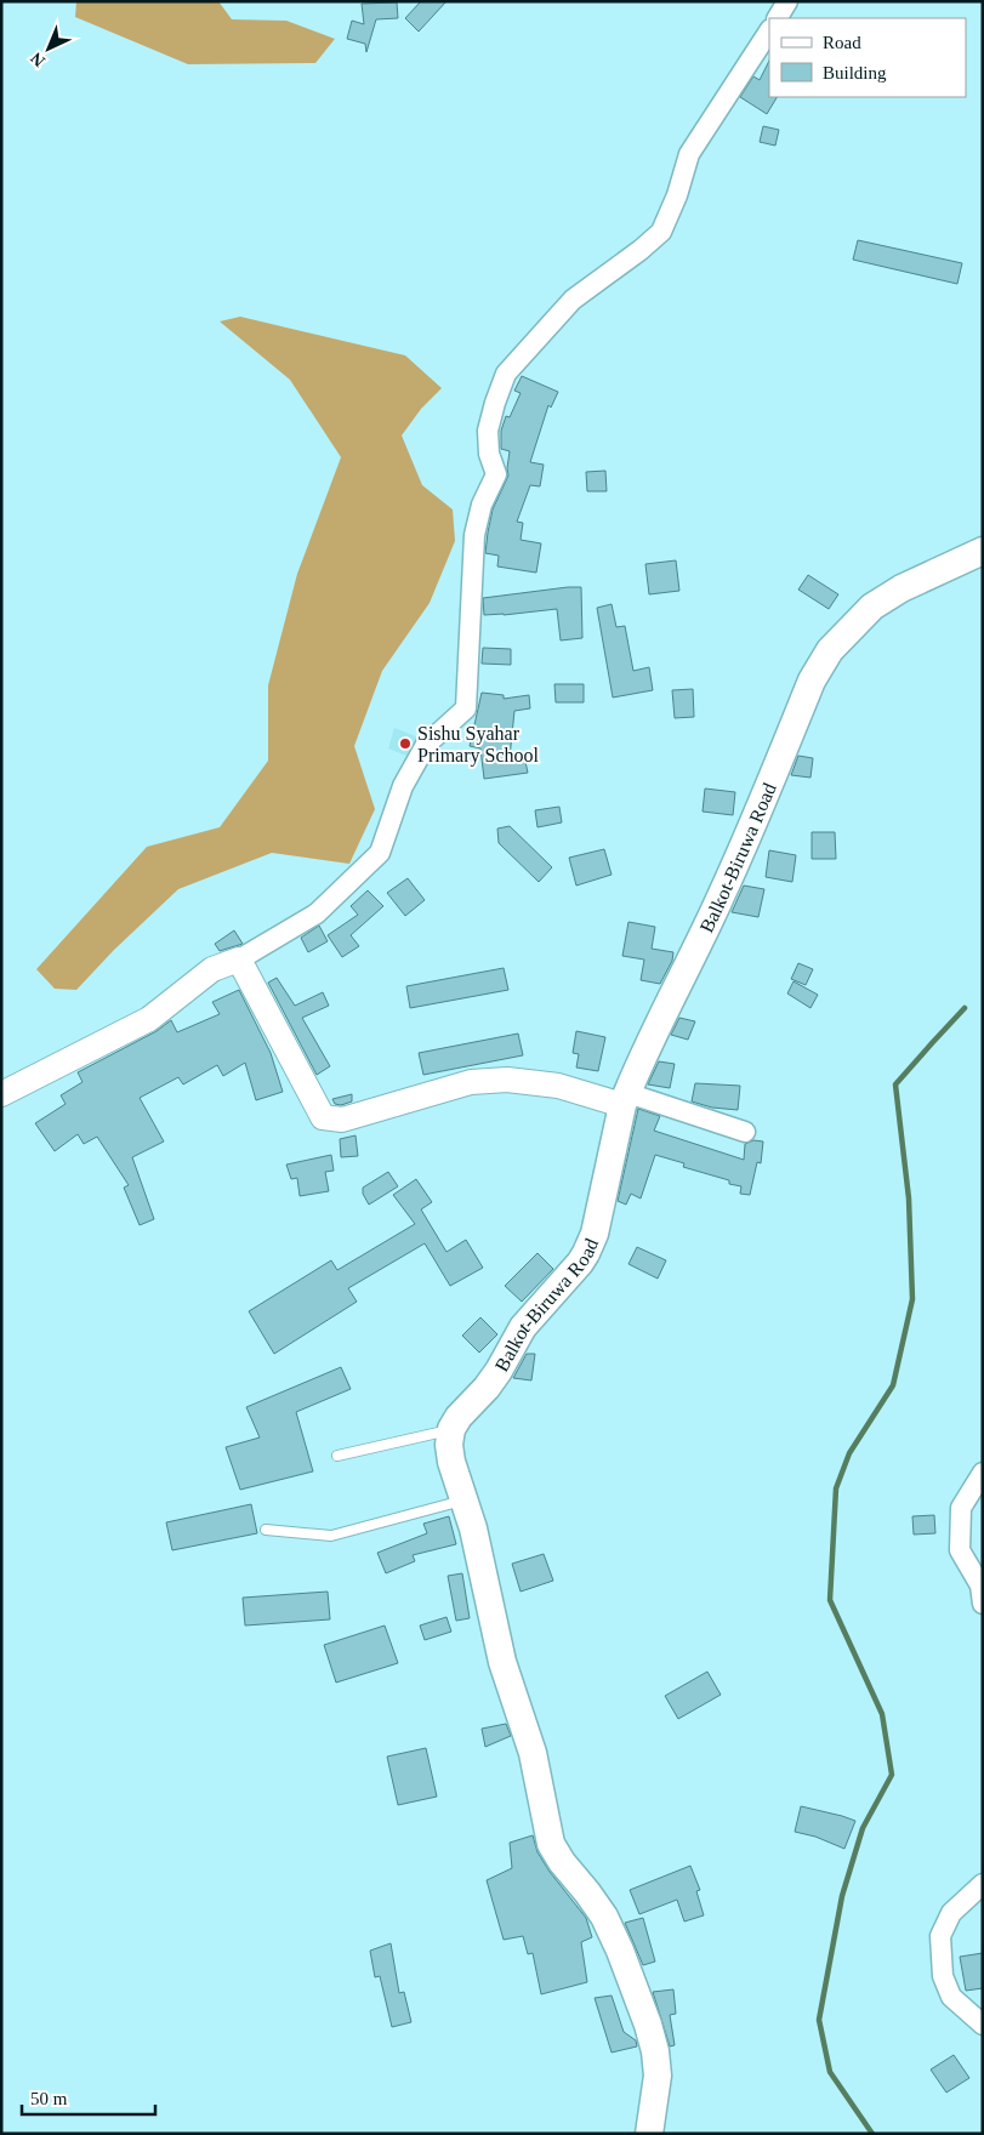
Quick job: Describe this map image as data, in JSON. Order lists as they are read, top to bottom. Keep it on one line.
{"streets":{"main road":["Balkot-Biruwa Road"]},"places":["Sishu Syahar Primary School"],"legend":["Road","Building"],"scale_bar":"50 m","north":"bottom left"}
